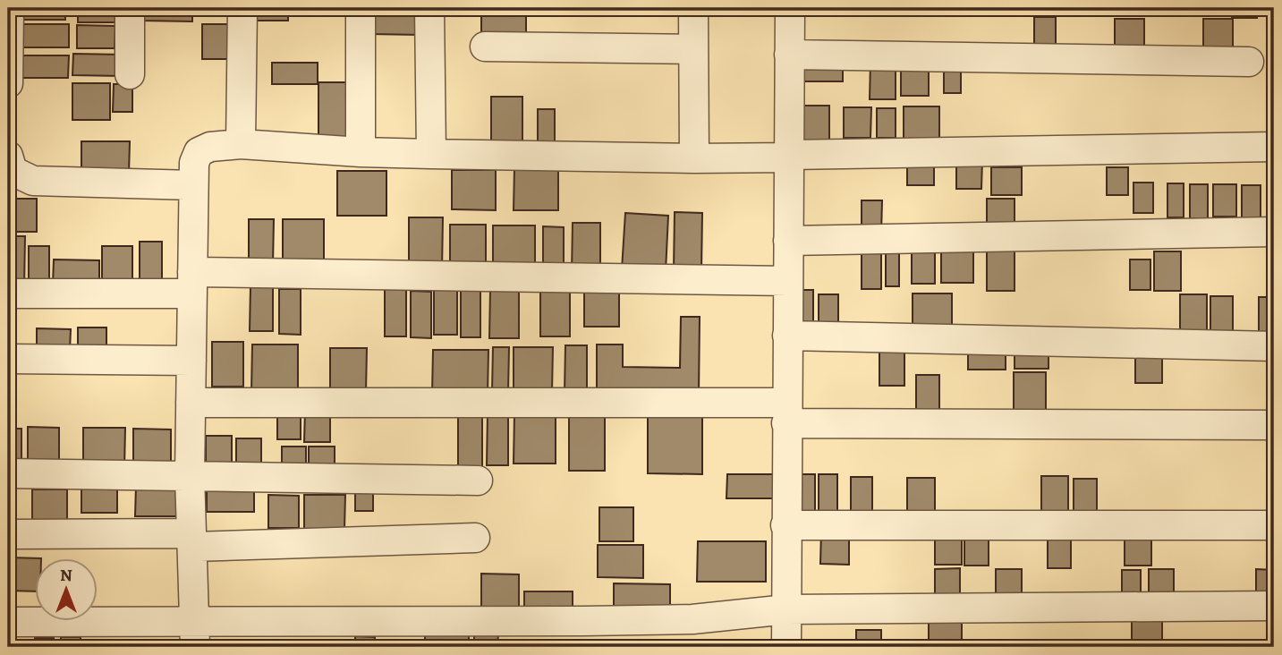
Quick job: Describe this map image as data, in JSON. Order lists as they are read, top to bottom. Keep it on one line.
{"north":"top"}
